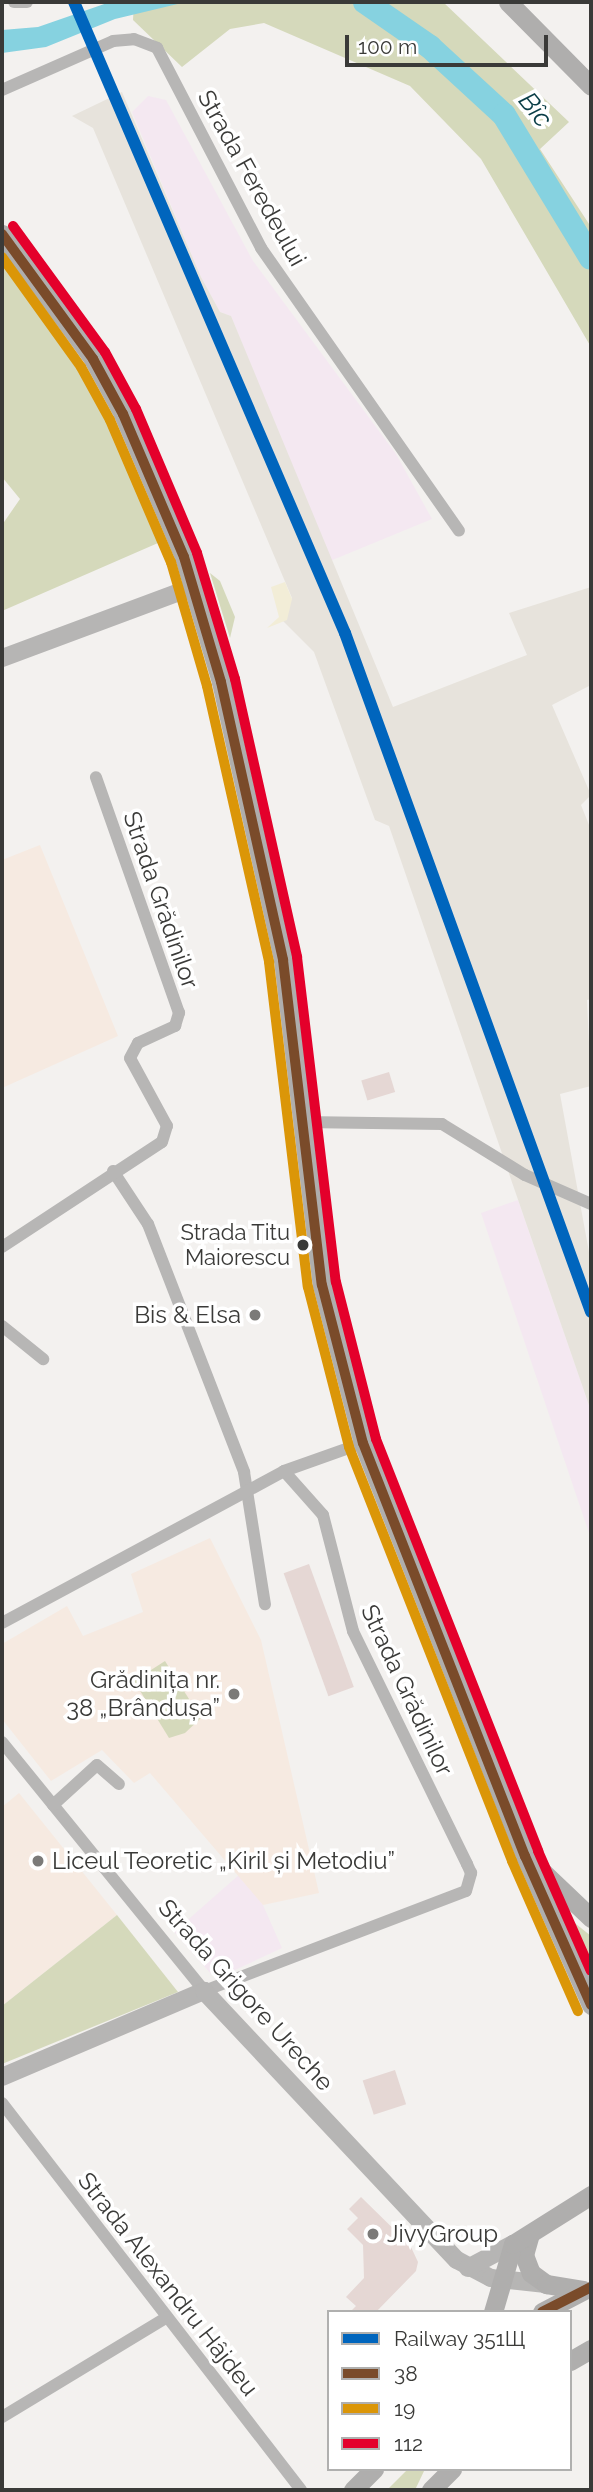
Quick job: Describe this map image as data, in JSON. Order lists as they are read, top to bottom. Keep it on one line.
{"streets":{"street":["Strada Feredeului","Strada Grădinilor","Strada Grigore Ureche","Strada Alexandru Hâjdeu"]},"crossings":[["Strada Grădinilor","Strada Grigore Ureche"]],"water":["Bîc"],"places":["Strada Titu Maiorescu","Bis & Elsa","Grădinița nr. 38 „Brândușa”","Liceul Teoretic „Kiril și Metodiu”","JivyGroup"],"lines":["rail line 351Щ","transit line 112","transit line 38","transit line 19"],"legend":["Railway 351Щ","38","19","112"],"scale_bar":"100 m"}
